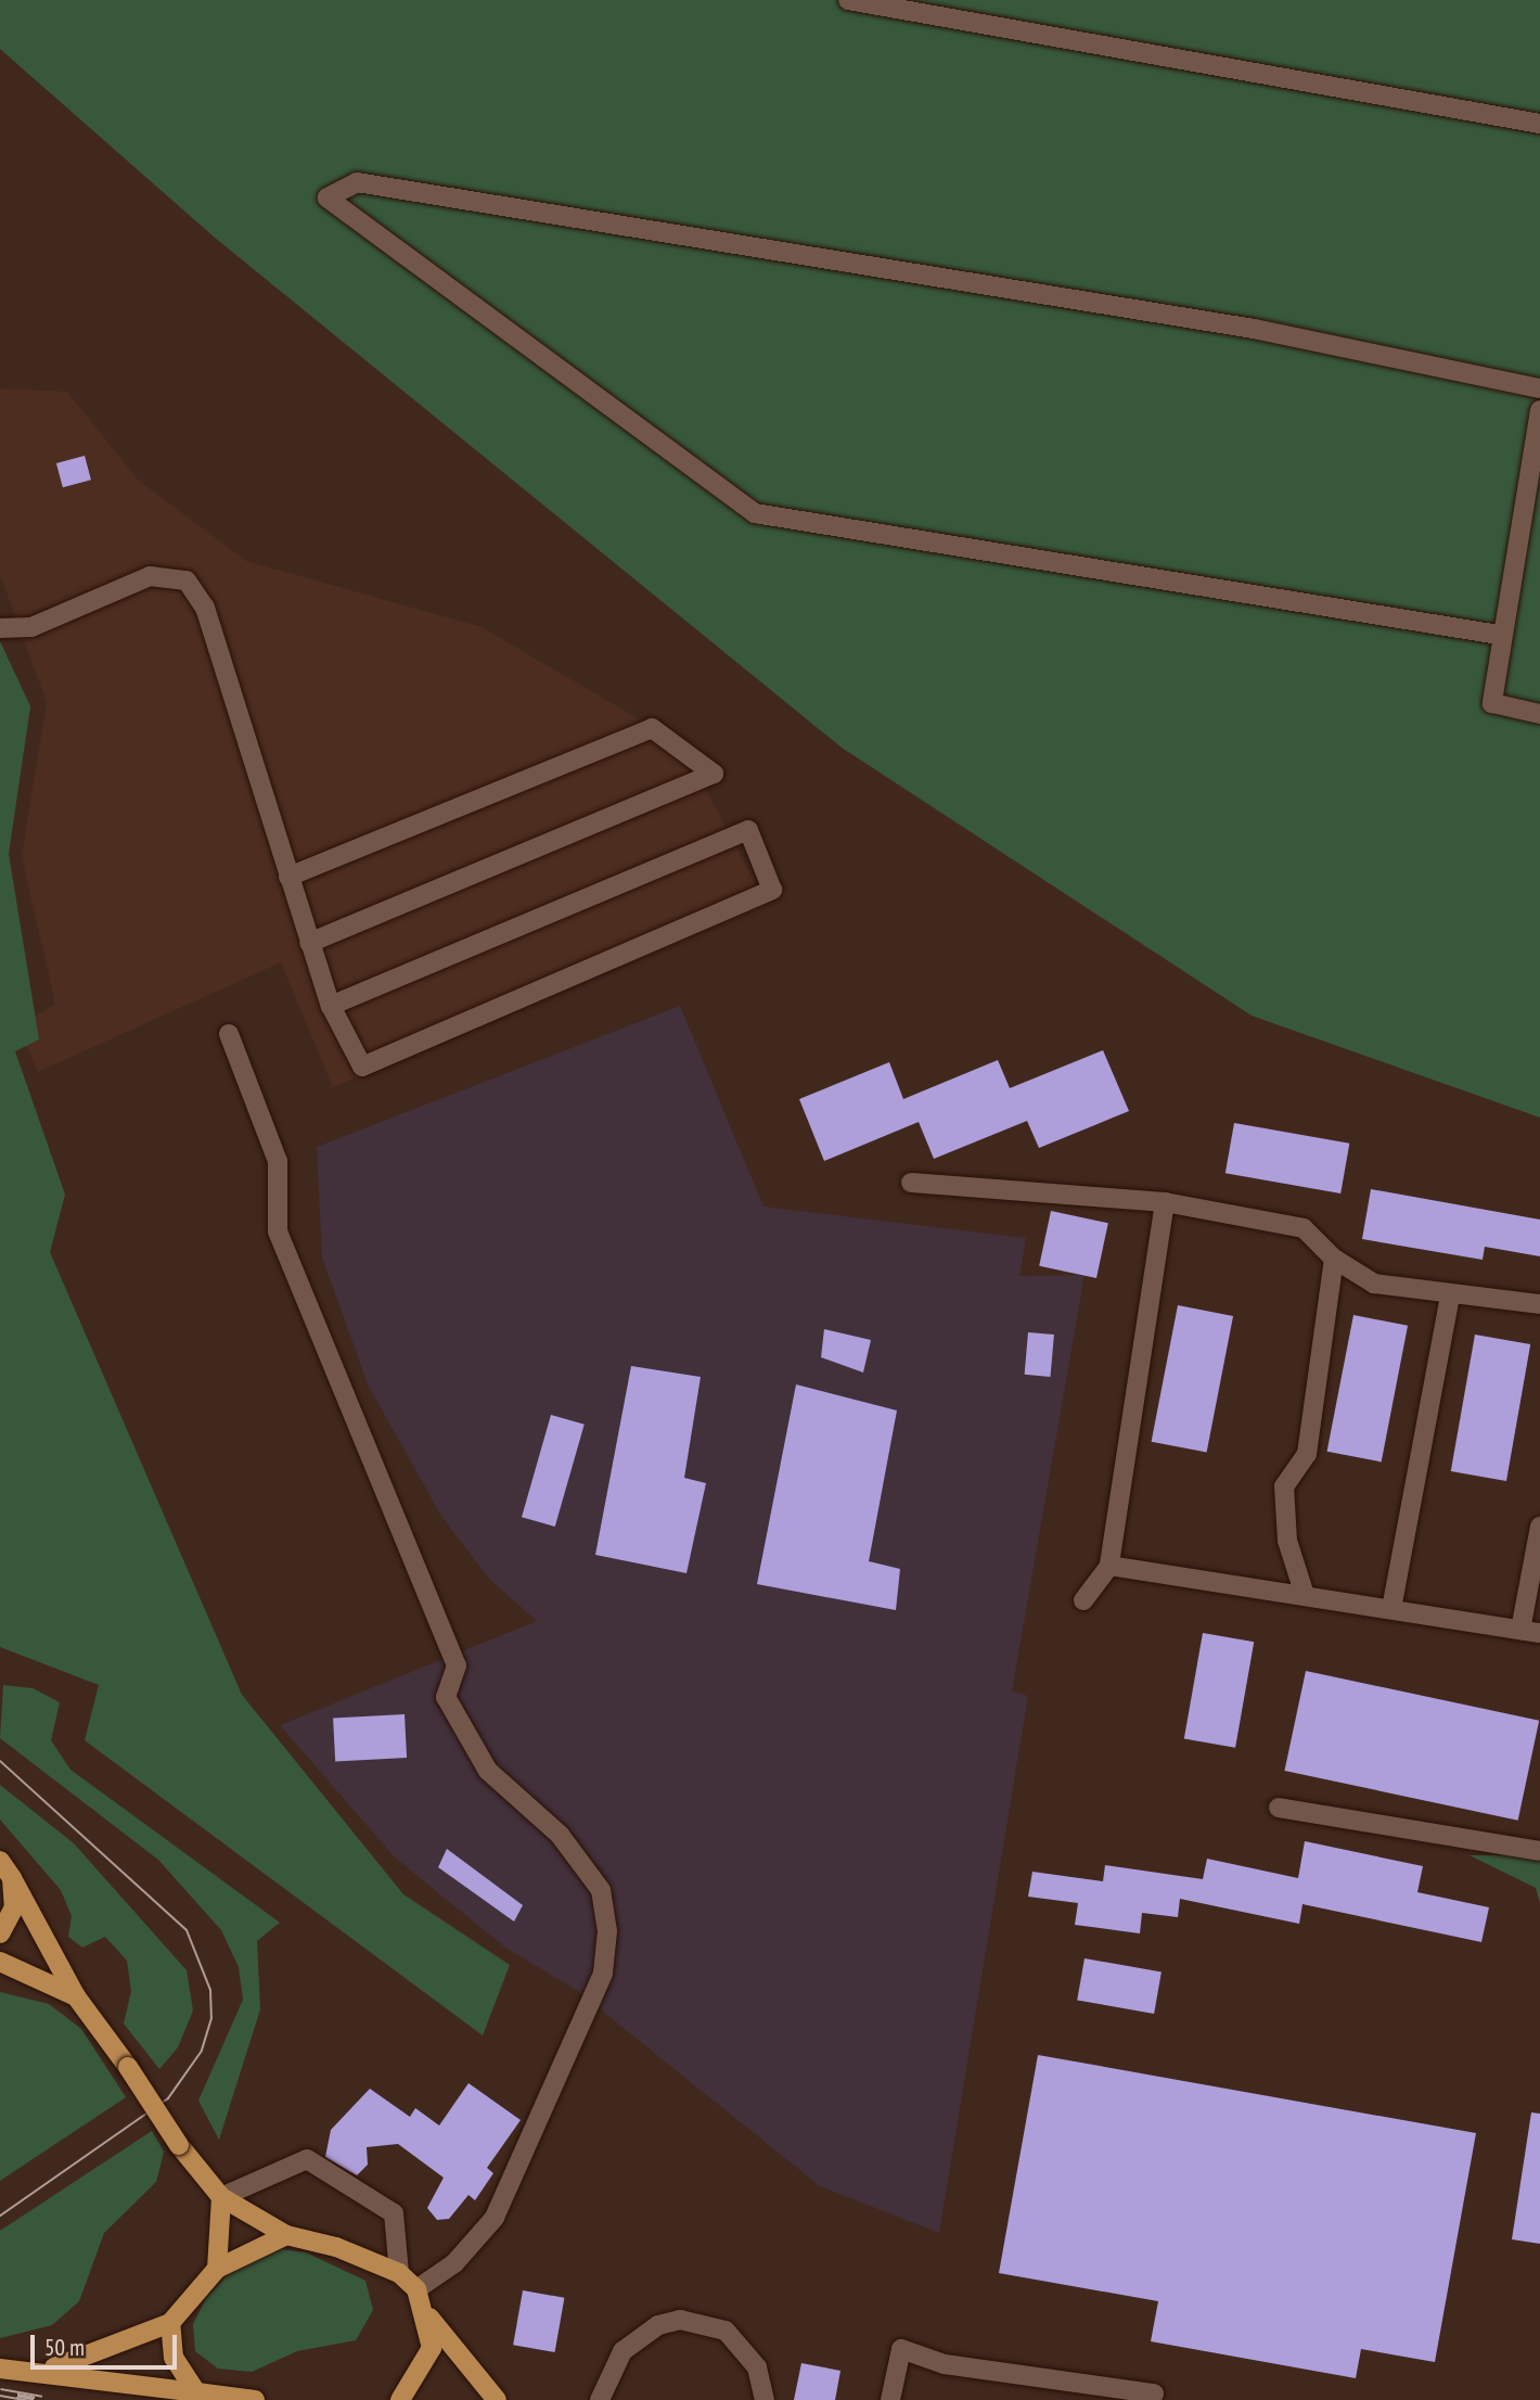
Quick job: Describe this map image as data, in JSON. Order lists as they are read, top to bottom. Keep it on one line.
{"scale_bar":"50 m"}
